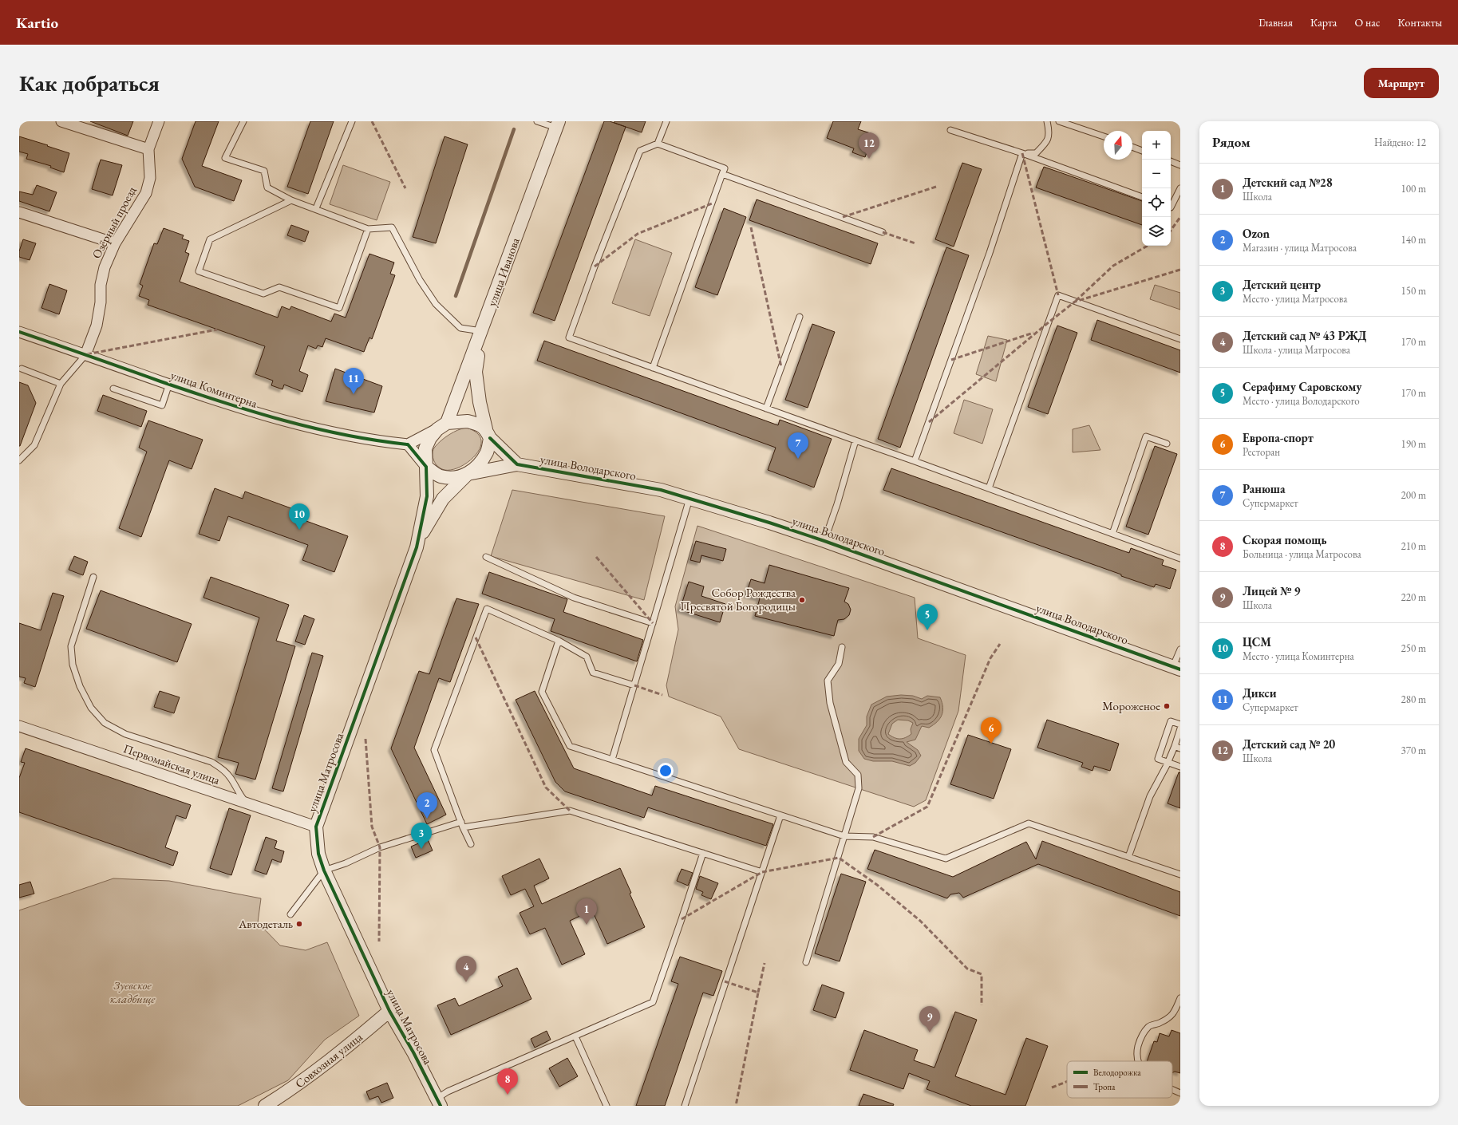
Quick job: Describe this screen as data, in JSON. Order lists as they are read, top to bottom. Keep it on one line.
{"streets":{"street":["Озёрный проезд","улица Иванова","улица Коминтерна","улица Володарского","Первомайская улица","улица Матросова","Совхозная улица"]},"crossings":[["Озёрный проезд","улица Коминтерна"],["улица Иванова","улица Матросова"],["Первомайская улица","улица Матросова"],["улица Матросова","Совхозная улица"]],"parks":["Зуевское кладбище"],"places":["Собор Рождества Пресвятой Богородицы","Мороженое","Автодеталь"],"legend":["Велодорожка","Тропа"],"north":"top","page":{"header":"Kartio","nav":["Главная","Карта","О нас","Контакты"],"buttons":"Маршрут","title":"Как добраться","heading":["Рядом","Найдено: 12"],"map_buttons":["+","−"],"pins":["12","11","7","10","5","6","2","3","1","4","9","8"],"list":[{"mark":"1","name":"Детский сад №28","note":"Школа","value":"100 m"},{"mark":"2","name":"Ozon","note":"Магазин · улица Матросова","value":"140 m"},{"mark":"3","name":"Детский центр","note":"Место · улица Матросова","value":"150 m"},{"mark":"4","name":"Детский сад № 43 РЖД","note":"Школа · улица Матросова","value":"170 m"},{"mark":"5","name":"Серафиму Саровскому","note":"Место · улица Володарского","value":"170 m"},{"mark":"6","name":"Европа-спорт","note":"Ресторан","value":"190 m"},{"mark":"7","name":"Ранюша","note":"Супермаркет","value":"200 m"},{"mark":"8","name":"Скорая помощь","note":"Больница · улица Матросова","value":"210 m"},{"mark":"9","name":"Лицей № 9","note":"Школа","value":"220 m"},{"mark":"10","name":"ЦСМ","note":"Место · улица Коминтерна","value":"250 m"},{"mark":"11","name":"Дикси","note":"Супермаркет","value":"280 m"},{"mark":"12","name":"Детский сад № 20","note":"Школа","value":"370 m"}]}}
